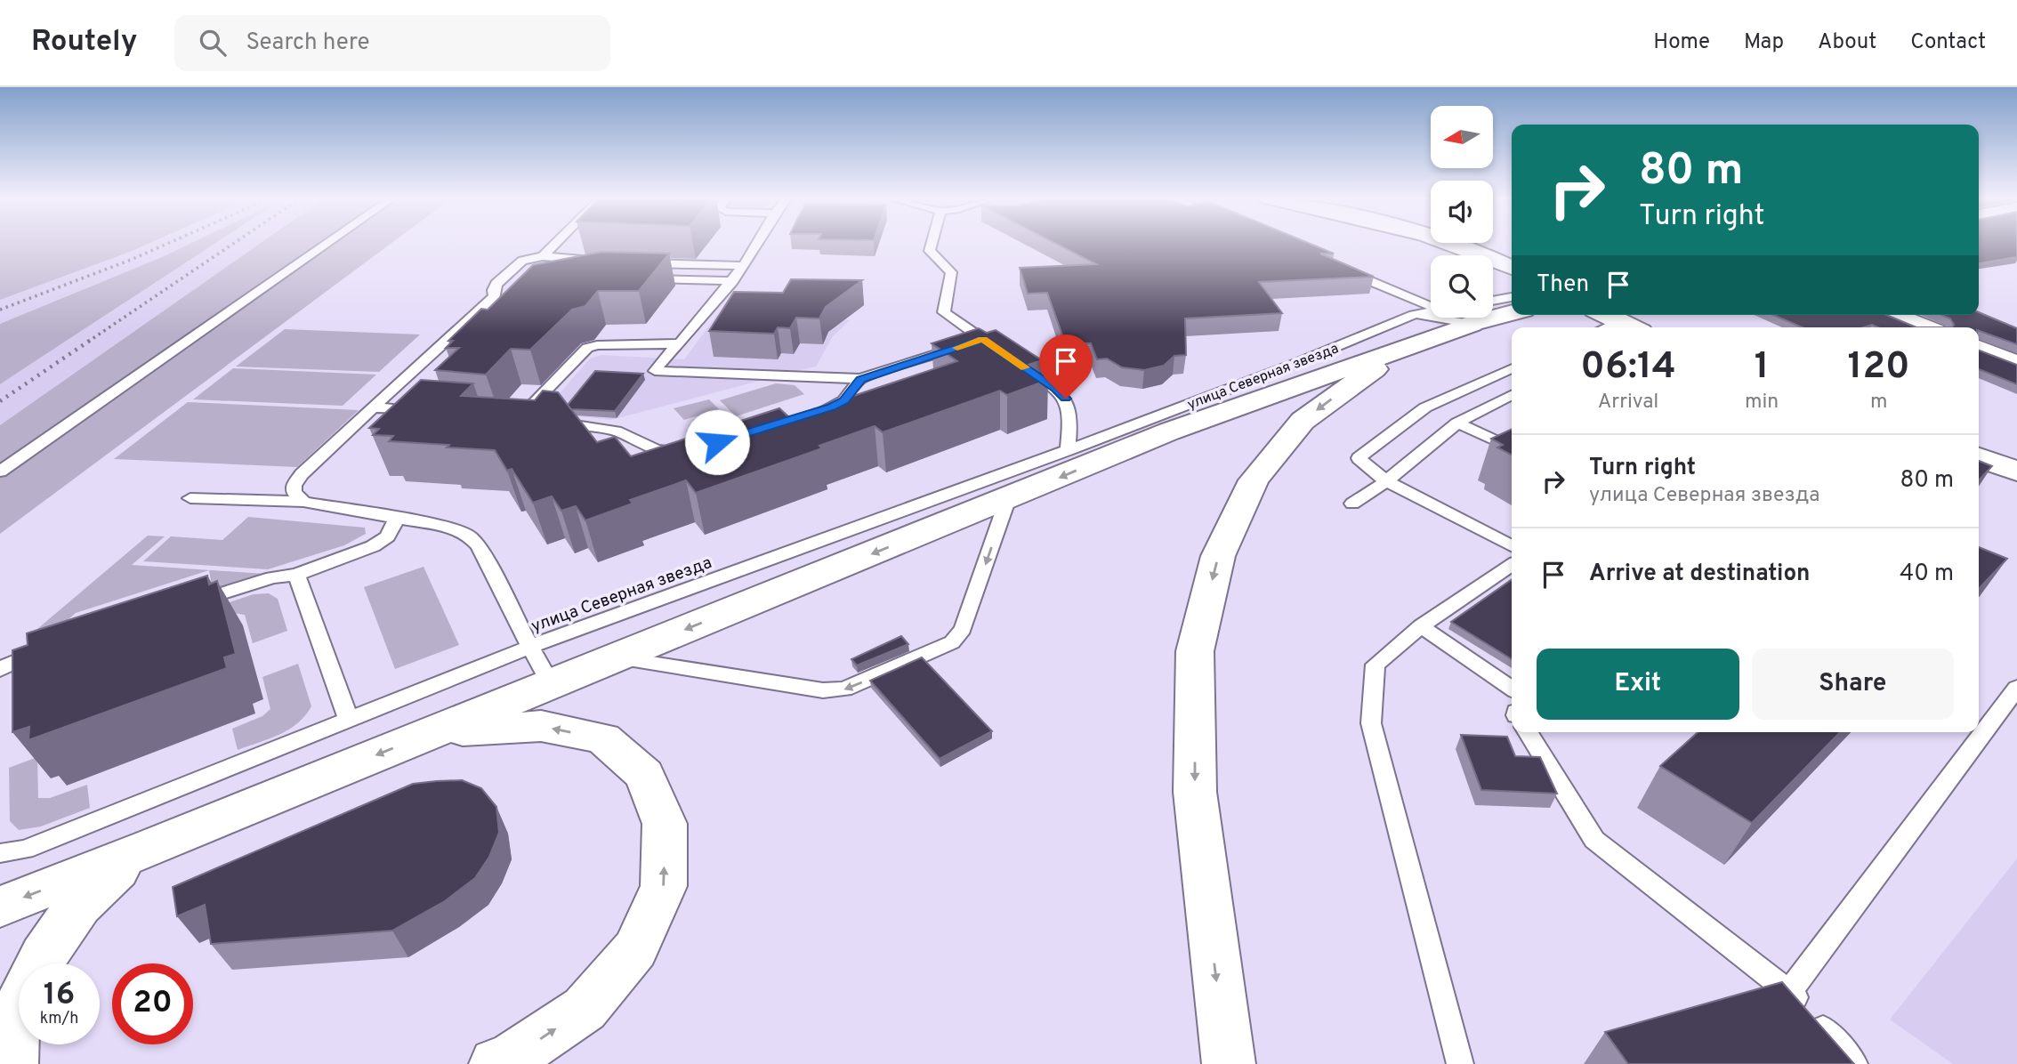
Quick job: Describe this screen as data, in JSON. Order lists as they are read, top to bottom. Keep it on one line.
{"streets":{"lane":["улица Северная звезда"]},"north":"left","page":{"header":"Routely","search":"Search here","nav":["Home","Map","About","Contact"],"turn":["80 m","Turn right"],"then":"Then","eta":["06:14","Arrival","1","min","120","m"],"list":[{"name":"Turn right","note":"улица Северная звезда","value":"80 m"},{"name":"Arrive at destination","value":"40 m"}],"buttons":["Exit","Share"],"speed":"16 km/h","limit":"20"}}
